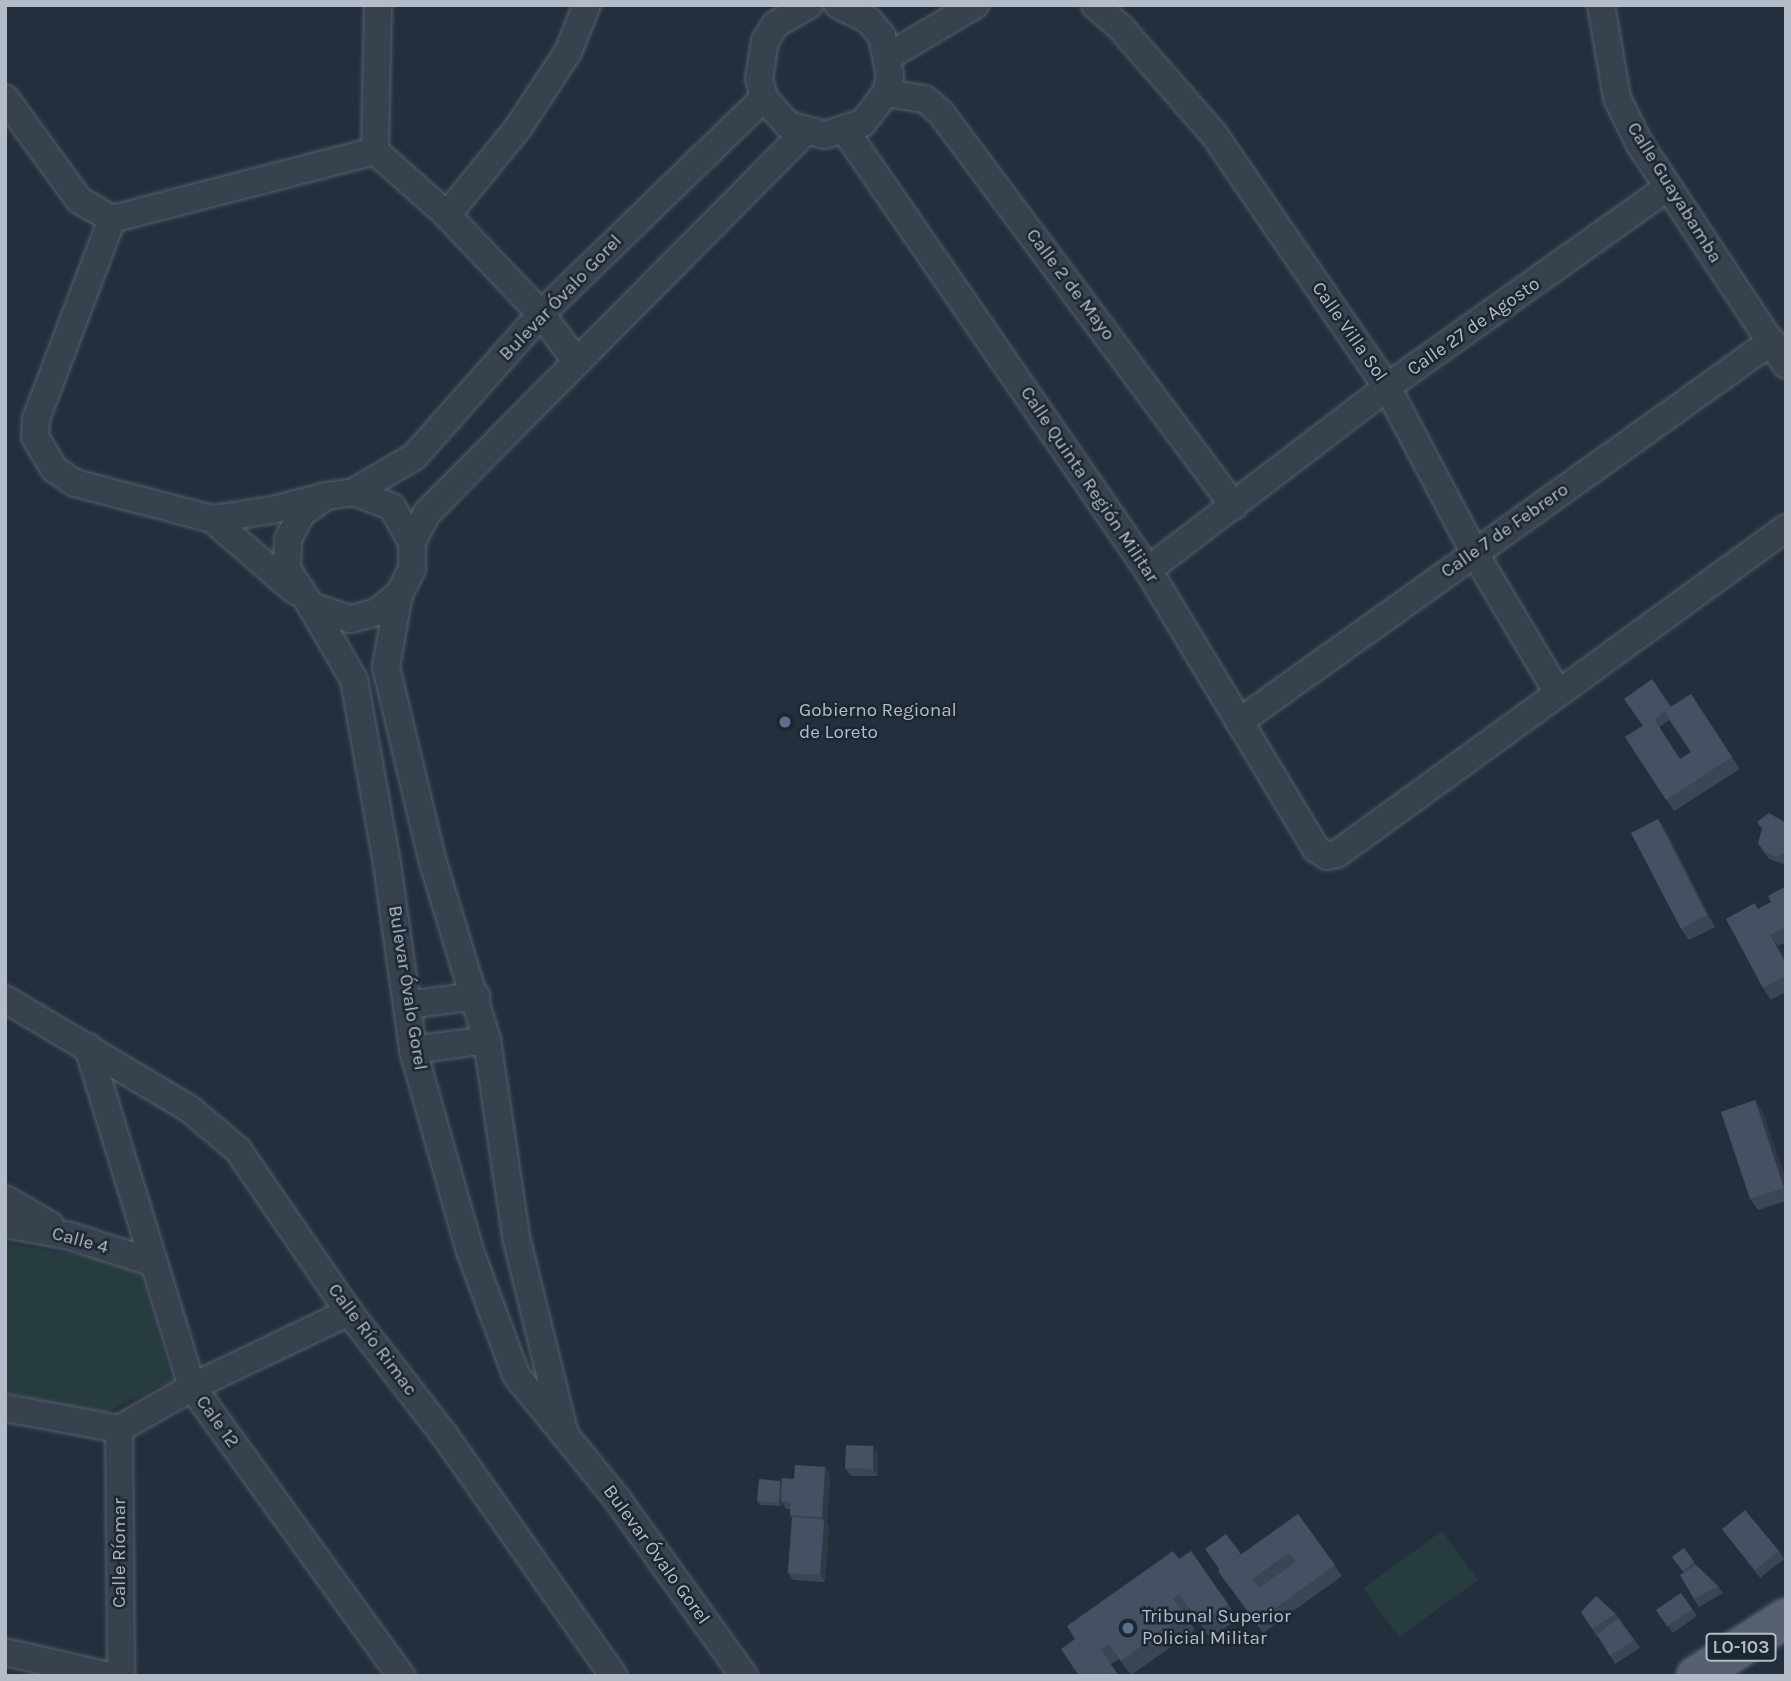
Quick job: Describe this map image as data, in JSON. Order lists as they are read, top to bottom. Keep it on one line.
{"streets":{"main road":["LO-103"],"street":["Calle Guayabamba","Calle 2 de Mayo","Bulevar Óvalo Gorel","Calle 27 de Agosto","Calle Villa Sol","Calle Quinta Región Militar","Calle 7 de Febrero","Calle 4","Calle Río Rimac","Cale 12","Calle Ríomar"]},"crossings":[["Calle Guayabamba","Calle 27 de Agosto"],["Calle Guayabamba","Calle 7 de Febrero"],["Calle 2 de Mayo","Calle 27 de Agosto"],["Calle 27 de Agosto","Calle Villa Sol"],["Calle 27 de Agosto","Calle Quinta Región Militar"],["Calle Villa Sol","Calle Quinta Región Militar"],["Calle Villa Sol","Calle 7 de Febrero"],["Calle Quinta Región Militar","Calle 7 de Febrero"],["Calle 4","Cale 12"],["Calle Río Rimac","Cale 12"]],"places":["Gobierno Regional de Loreto","Tribunal Superior Policial Militar"]}
